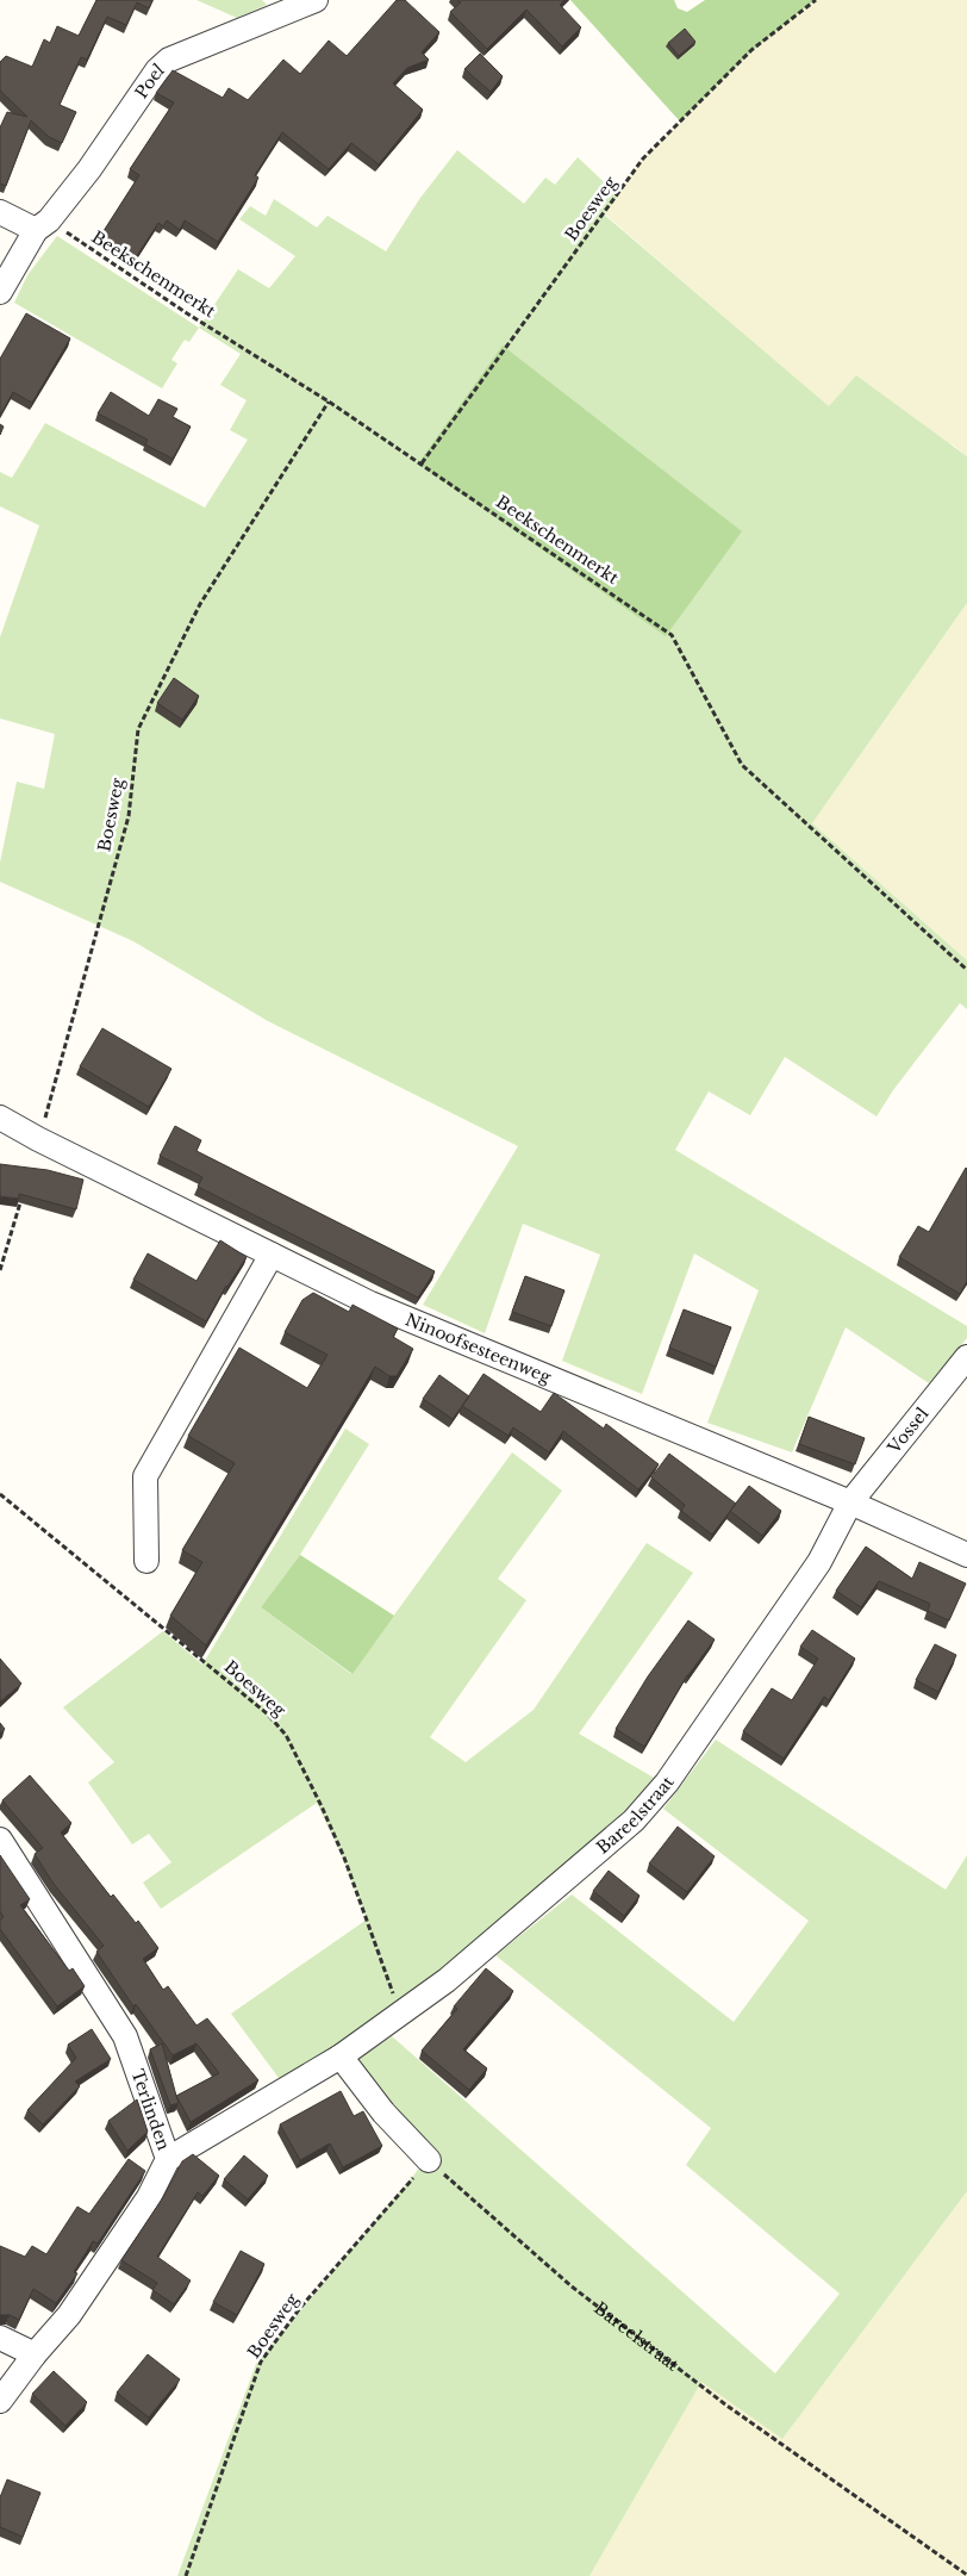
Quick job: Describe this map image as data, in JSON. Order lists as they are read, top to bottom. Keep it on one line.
{"streets":{"street":["Poel","Ninoofsesteenweg","Vossel","Bareelstraat","Terlinden"],"path":["Boesweg","Beekschenmerkt"]},"crossings":[["Poel","Beekschenmerkt"],["Boesweg","Beekschenmerkt"],["Boesweg","Ninoofsesteenweg"],["Boesweg","Bareelstraat"],["Ninoofsesteenweg","Vossel"],["Ninoofsesteenweg","Bareelstraat"],["Vossel","Bareelstraat"],["Bareelstraat","Terlinden"]]}
